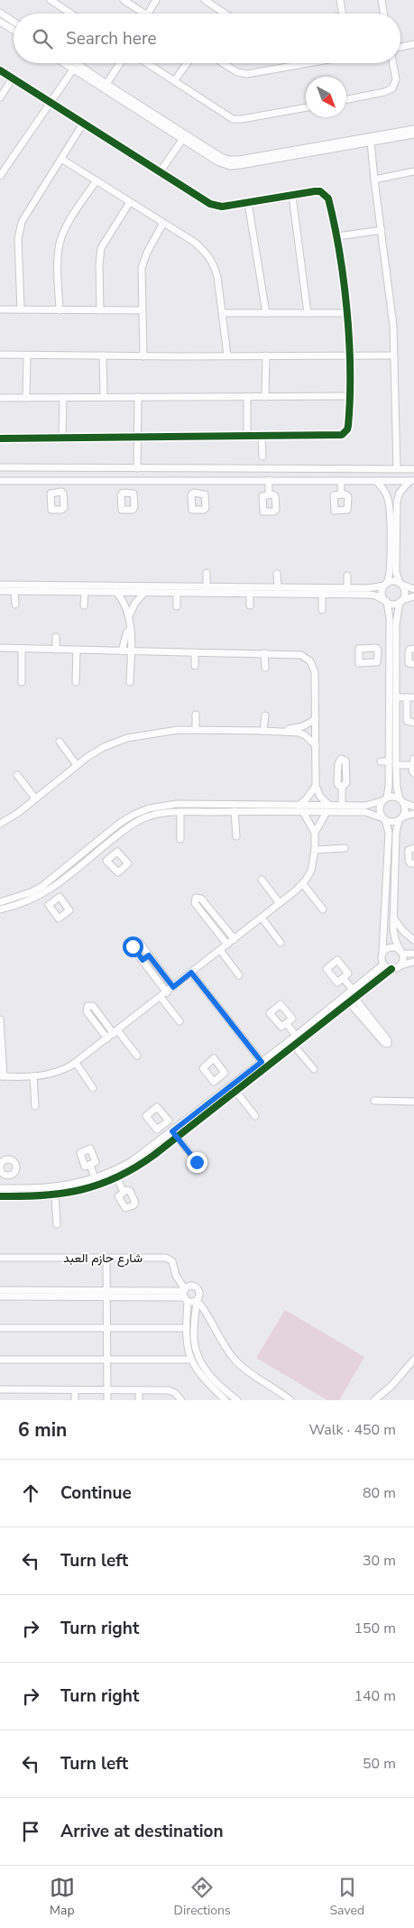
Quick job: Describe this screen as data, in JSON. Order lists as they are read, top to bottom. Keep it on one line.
{"streets":{"street":["شارع حازم العبد"]},"north":"bottom right","page":{"search":"Search here","heading":["6 min","Walk · 450 m"],"list":[["Continue","80 m"],["Turn left","30 m"],["Turn right","150 m"],["Turn right","140 m"],["Turn left","50 m"],"Arrive at destination"],"nav":["Map","Directions","Saved"]}}
